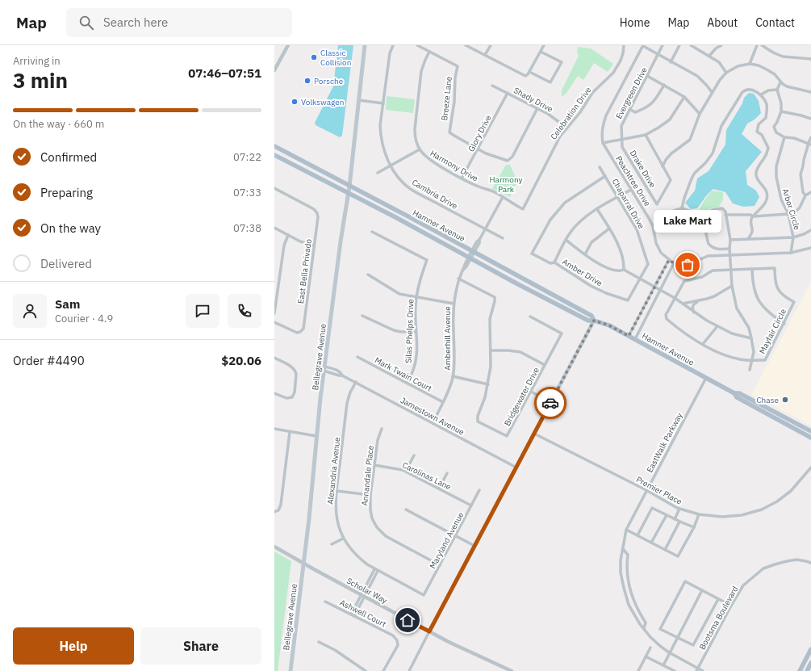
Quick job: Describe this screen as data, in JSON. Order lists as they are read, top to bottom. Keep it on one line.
{"streets":{"main road":["Hamner Avenue","Bellegrave Avenue"],"street":["Evergreen Drive","Breeze Lane","Shady Drive","Celebration Drive","Glory Drive","Harmony Drive","Drake Drive","Peachtree Drive","Cambria Drive","Chaparral Drive","Arbor Circle","East Bella Privado","Amber Drive","Silas Phelps Drive","Mayfair Circle","Amberhill Avenue","Mark Twain Court","Bridgewater Drive","Jamestown Avenue","EastWalk Parkway","Alexandria Avenue","Annandale Place","Carolinas Lane","Premier Place","Maryland Avenue","Scholar Way","Ashwell Court","Bootsma Boulevard"]},"crossings":[["Evergreen Drive","Drake Drive"],["Breeze Lane","Glory Drive"],["Breeze Lane","Harmony Drive"],["Shady Drive","Celebration Drive"],["Shady Drive","Glory Drive"],["Celebration Drive","Harmony Drive"],["Glory Drive","Harmony Drive"],["Harmony Drive","Amberhill Avenue"],["Cambria Drive","Amberhill Avenue"],["Chaparral Drive","Amber Drive"],["Hamner Avenue","Amberhill Avenue"],["Hamner Avenue","Bellegrave Avenue"],["Hamner Avenue","EastWalk Parkway"],["Silas Phelps Drive","Mark Twain Court"],["Amberhill Avenue","Mark Twain Court"],["Amberhill Avenue","Jamestown Avenue"],["Bellegrave Avenue","Jamestown Avenue"],["Bellegrave Avenue","Scholar Way"],["Jamestown Avenue","Alexandria Avenue"],["EastWalk Parkway","Premier Place"],["EastWalk Parkway","Bootsma Boulevard"],["Alexandria Avenue","Maryland Avenue"],["Annandale Place","Carolinas Lane"],["Annandale Place","Maryland Avenue"],["Carolinas Lane","Maryland Avenue"]],"parks":["Harmony Park"],"places":["Classic Collision","Porsche","Volkswagen","Lake Mart","Chase"],"page":{"header":"Map","search":"Search here","nav":["Home","Map","About","Contact"],"heading":["3 min","Arriving in","07:46–07:51"],"panel":["Sam","Courier · 4.9","Order #4490","$20.06"],"bar":"On the way · 660 m","list":[["Confirmed","07:22"],["Preparing","07:33"],["On the way","07:38"],"Delivered"],"bubble":"Lake Mart","buttons":["Help","Share"]}}
